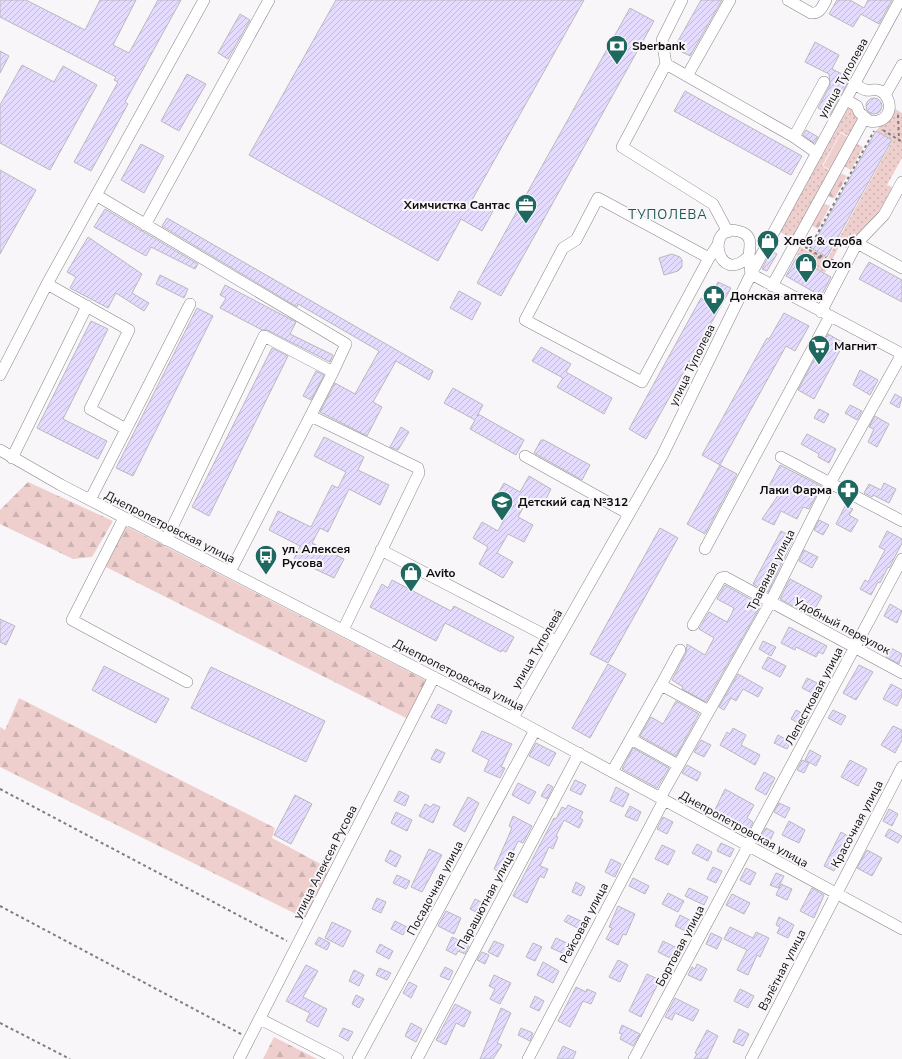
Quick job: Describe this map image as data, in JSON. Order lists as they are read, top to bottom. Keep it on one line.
{"streets":{"street":["улица Туполева","Днепропетровская улица","Травяная улица","Удобный переулок","Лепестковая улица","Красочная улица","улица Алексея Русова","Посадочная улица","Парашютная улица","Рейсовая улица","Бортовая улица","Взлётная улица"]},"crossings":[["улица Туполева","Днепропетровская улица"],["Днепропетровская улица","Травяная улица"],["Днепропетровская улица","Лепестковая улица"],["Днепропетровская улица","Красочная улица"],["Днепропетровская улица","улица Алексея Русова"],["Днепропетровская улица","Посадочная улица"],["Днепропетровская улица","Парашютная улица"],["Днепропетровская улица","Рейсовая улица"],["Днепропетровская улица","Бортовая улица"],["Днепропетровская улица","Взлётная улица"],["Травяная улица","Удобный переулок"],["Травяная улица","Рейсовая улица"],["Удобный переулок","Лепестковая улица"],["Лепестковая улица","Бортовая улица"],["Красочная улица","Взлётная улица"]],"districts":["ТУПОЛЕВА"],"places":{"bank":["Sberbank"],"office":["Химчистка Сантас"],"shop":["Хлеб & сдоба","Ozon","Avito"],"pharmacy":["Донская аптека","Лаки Фарма"],"supermarket":["Магнит"],"school or university":["Детский сад №312"],"bus stop":["ул. Алексея Русова"]}}
